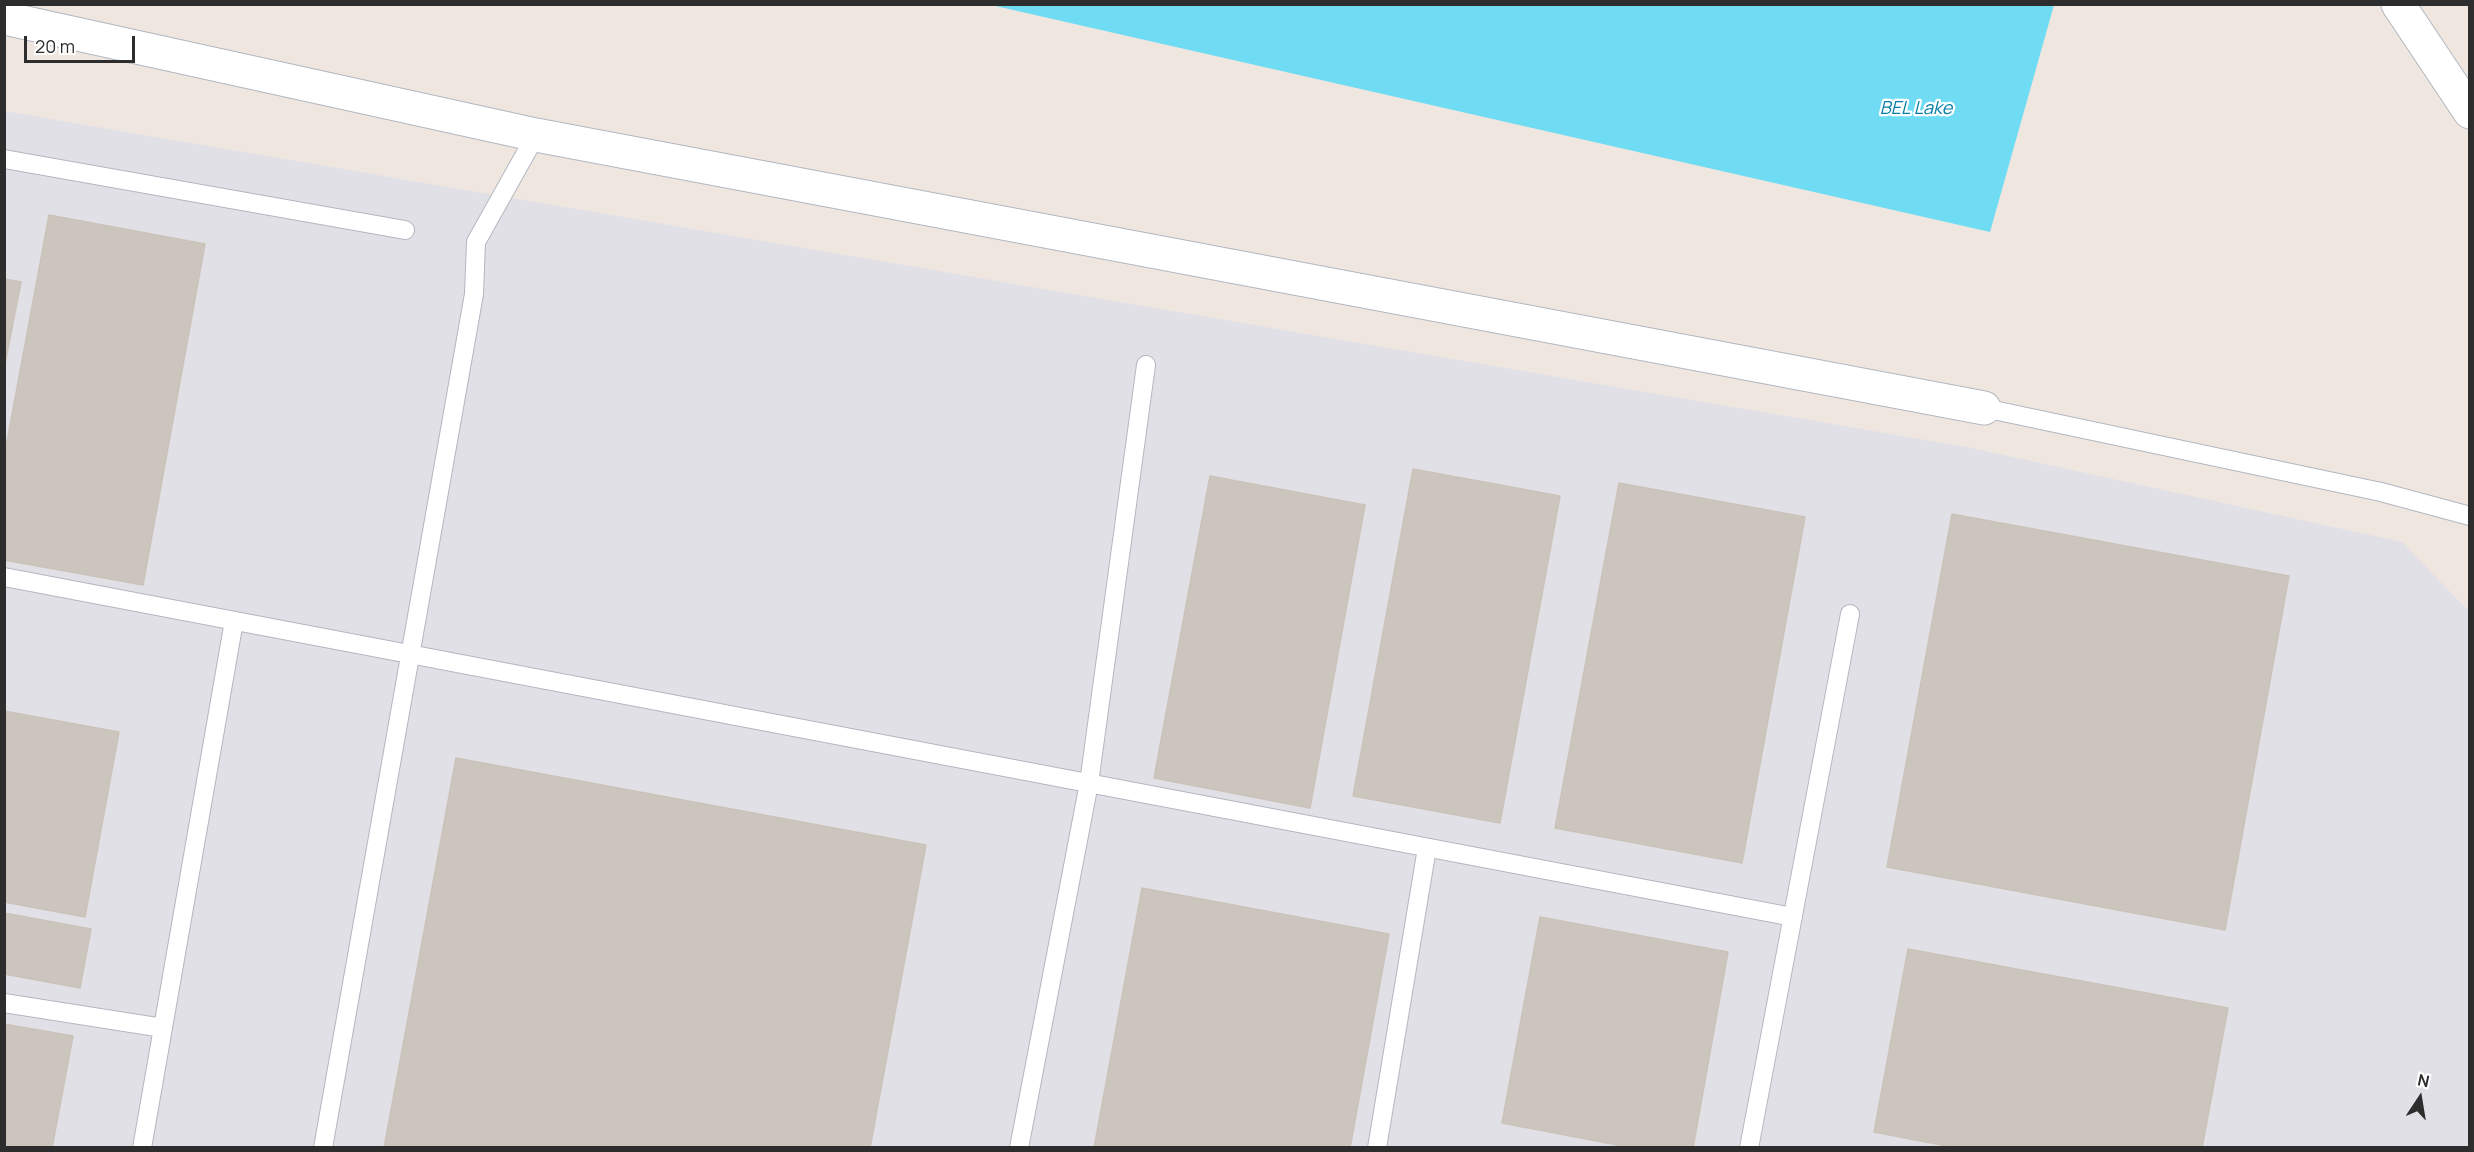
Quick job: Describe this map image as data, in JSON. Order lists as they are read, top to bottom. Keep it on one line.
{"water":["BEL Lake"],"scale_bar":"20 m","north":"top"}
